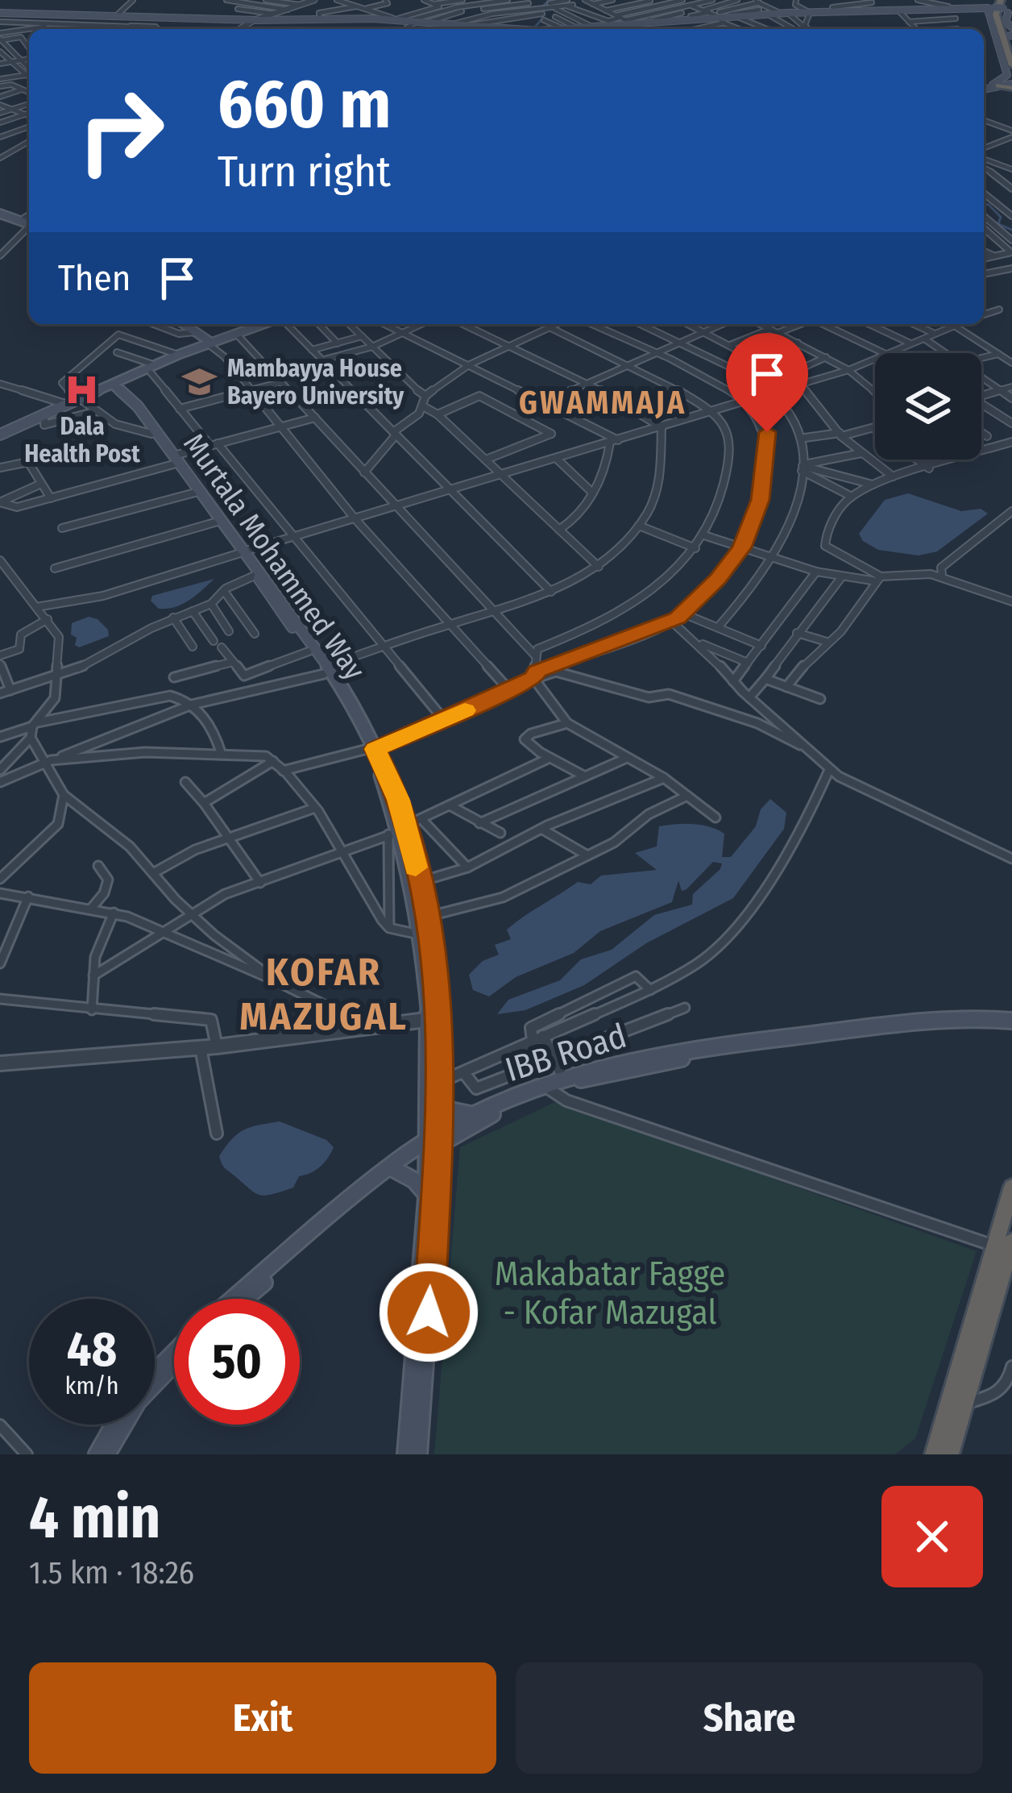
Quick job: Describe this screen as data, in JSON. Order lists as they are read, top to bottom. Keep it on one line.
{"streets":{"main road":["Murtala Mohammed Way","IBB Road"]},"crossings":[["Murtala Mohammed Way","IBB Road"]],"districts":["GWAMMAJA","KOFAR MAZUGAL"],"parks":["Makabatar Fagge - Kofar Mazugal"],"places":{"school or university":["Mambayya House Bayero University"],"hospital":["Dala Health Post"]},"page":{"turn":["660 m","Turn right"],"then":"Then","speed":"48 km/h","limit":"50","heading":["4 min","1.5 km · 18:26"],"buttons":["Exit","Share"]}}
